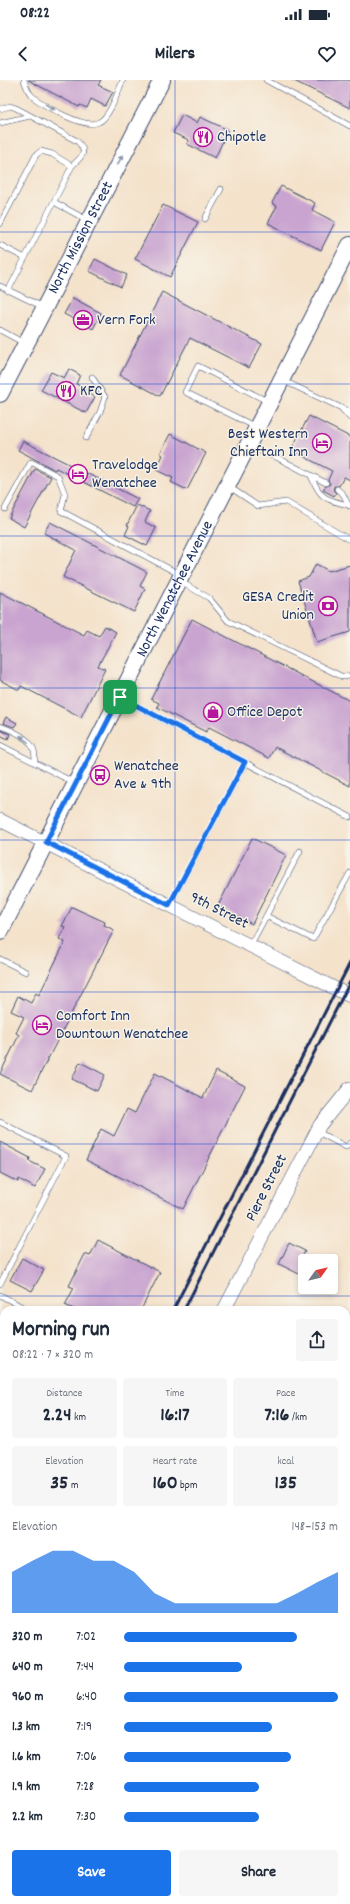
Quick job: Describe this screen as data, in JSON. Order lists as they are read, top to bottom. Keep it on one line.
{"streets":{"main road":["North Mission Street","North Wenatchee Avenue"],"street":["9th Street","Piere Street"]},"crossings":[["North Wenatchee Avenue","9th Street"]],"one_way":["North Mission Street"],"places":{"restaurant":["Chipotle","KFC"],"office":["Vern Fork"],"hotel":["Best Western Chieftain Inn","Travelodge Wenatchee","Comfort Inn Downtown Wenatchee"],"bank":["GESA Credit Union"],"shop":["Office Depot"],"bus stop":["Wenatchee Ave & 9th"]},"north":"top right","page":{"status":"08:22","header":"Milers","heading":["Morning run","08:22 · 7 × 320 m"],"stats":[["Distance","2.24 km"],["Time","16:17"],["Pace","7:16 /km"],["Elevation","35 m"],["Heart rate","160 bpm"],["kcal","135"]],"chart":["Elevation","148–153 m"],"list":[{"name":"320 m","note":"7:02"},{"name":"640 m","note":"7:44"},{"name":"960 m","note":"6:40"},{"name":"1.3 km","note":"7:19"},{"name":"1.6 km","note":"7:06"},{"name":"1.9 km","note":"7:28"},{"name":"2.2 km","note":"7:30"}],"buttons":["Save","Share"]}}
